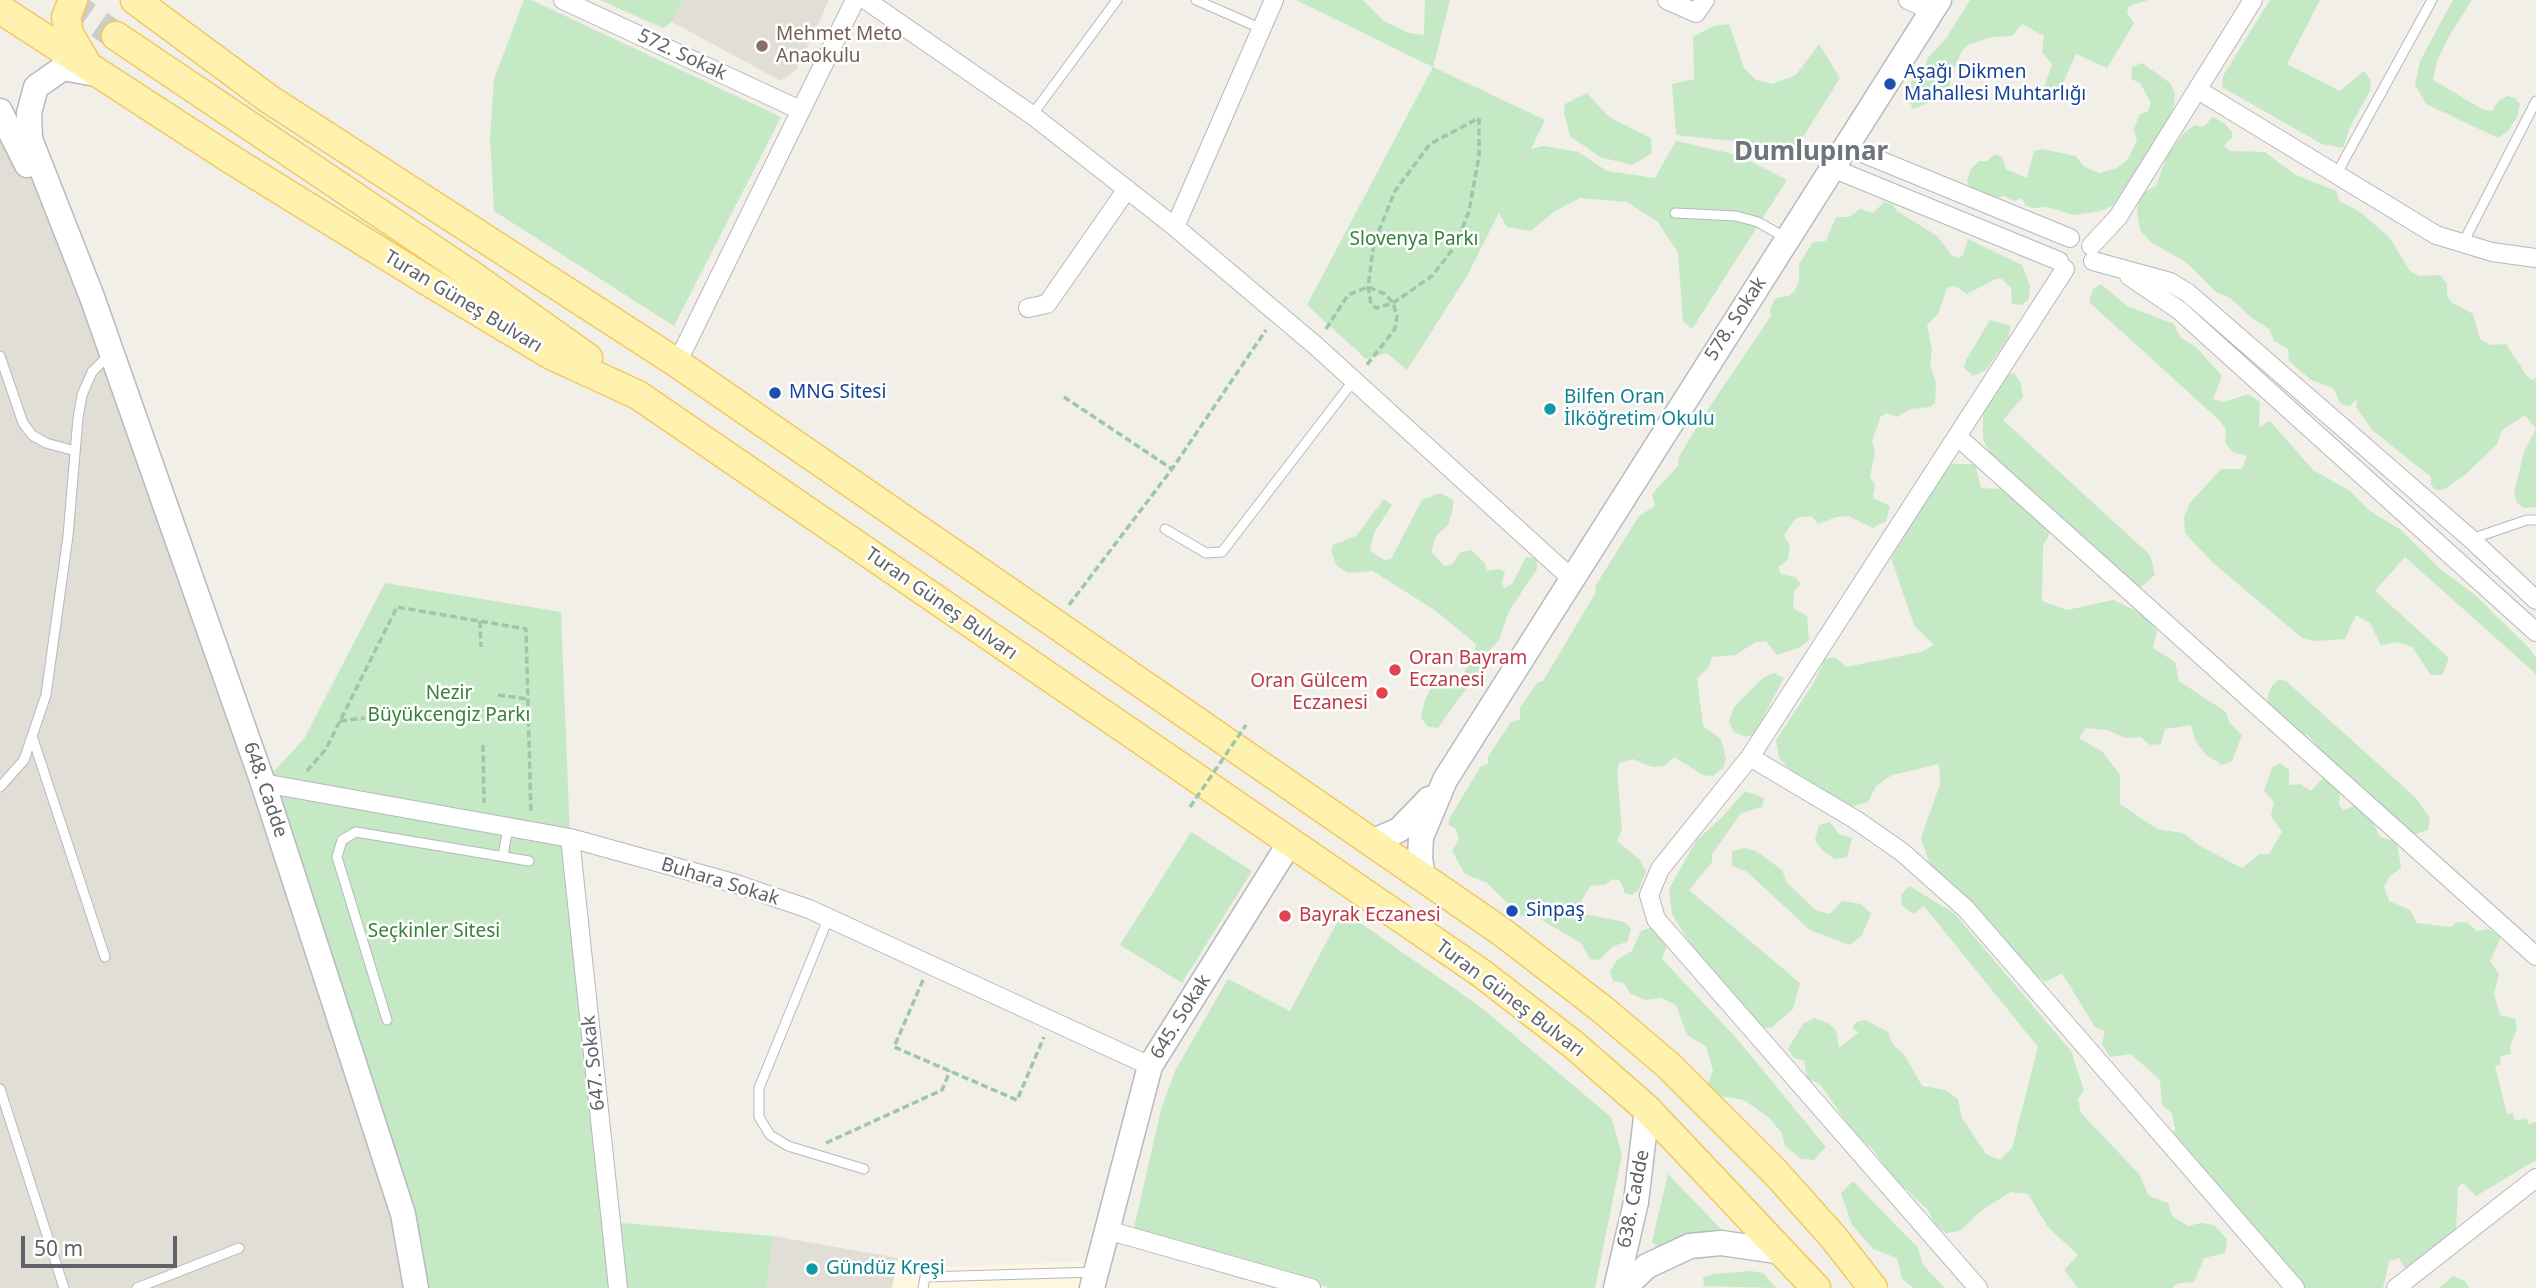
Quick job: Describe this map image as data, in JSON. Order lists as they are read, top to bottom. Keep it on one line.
{"streets":{"main road":["Turan Güneş Bulvarı"],"street":["572. Sokak","578. Sokak","648. Cadde","Buhara Sokak","645. Sokak","647. Sokak","638. Cadde"]},"crossings":[["Turan Güneş Bulvarı","645. Sokak"],["Turan Güneş Bulvarı","638. Cadde"],["648. Cadde","Buhara Sokak"],["Buhara Sokak","645. Sokak"],["Buhara Sokak","647. Sokak"]],"districts":["Dumlupınar"],"parks":["Slovenya Parkı","Nezir Büyükcengiz Parkı","Seçkinler Sitesi"],"places":["Mehmet Meto Anaokulu","Aşağı Dikmen Mahallesi Muhtarlığı","MNG Sitesi","Bilfen Oran İlköğretim Okulu","Oran Bayram Eczanesi","Oran Gülcem Eczanesi","Sinpaş","Bayrak Eczanesi","Gündüz Kreşi"],"scale_bar":"50 m"}
